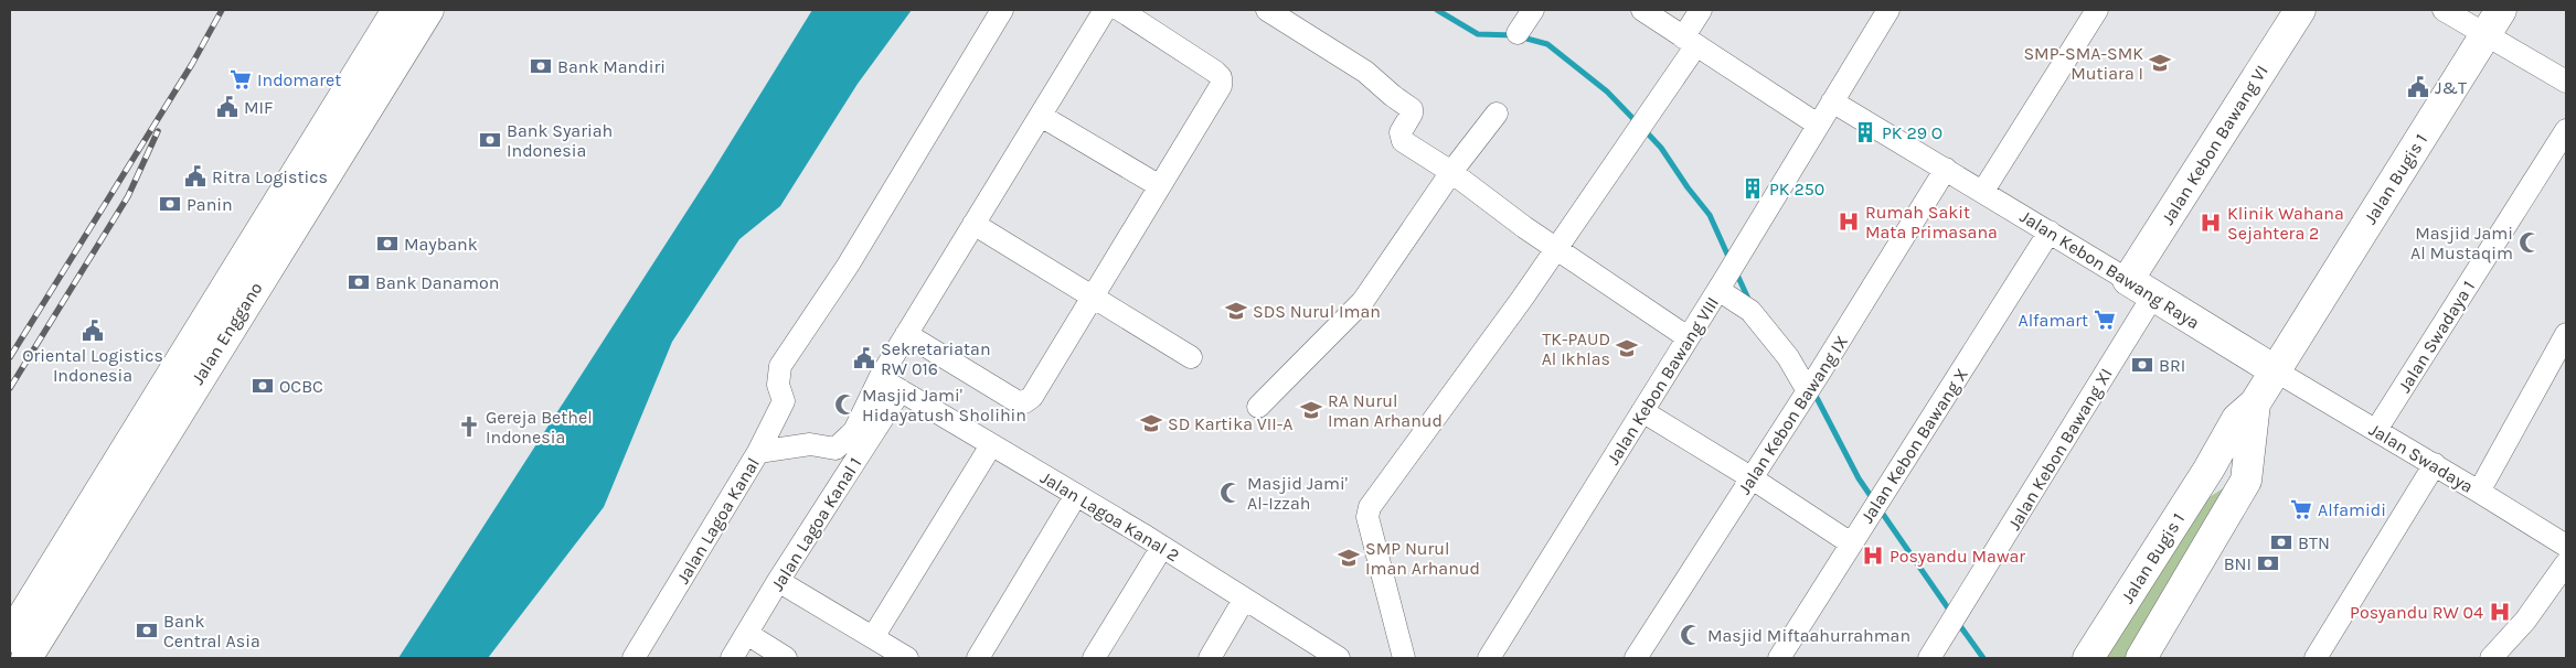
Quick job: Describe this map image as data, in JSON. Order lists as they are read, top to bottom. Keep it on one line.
{"streets":{"main road":["Jalan Kebon Bawang VI","Jalan Bugis 1","Jalan Kebon Bawang Raya","Jalan Enggano"],"street":["Jalan Swadaya 1","Jalan Kebon Bawang VIII","Jalan Kebon Bawang IX","Jalan Kebon Bawang X","Jalan Kebon Bawang XI","Jalan Swadaya","Jalan Lagoa Kanal 2","Jalan Lagoa Kanal","Jalan Lagoa Kanal 1"]},"crossings":[["Jalan Kebon Bawang VI","Jalan Kebon Bawang Raya"],["Jalan Bugis 1","Jalan Kebon Bawang Raya"],["Jalan Bugis 1","Jalan Swadaya"],["Jalan Kebon Bawang Raya","Jalan Kebon Bawang VIII"],["Jalan Kebon Bawang Raya","Jalan Kebon Bawang IX"],["Jalan Kebon Bawang Raya","Jalan Kebon Bawang X"],["Jalan Kebon Bawang Raya","Jalan Kebon Bawang XI"],["Jalan Kebon Bawang Raya","Jalan Swadaya"],["Jalan Swadaya 1","Jalan Swadaya"],["Jalan Lagoa Kanal 2","Jalan Lagoa Kanal"],["Jalan Lagoa Kanal 2","Jalan Lagoa Kanal 1"]],"places":{"school or university":["SMP-SMA-SMK Mutiara I","SDS Nurul Iman","TK-PAUD Al Ikhlas","RA Nurul Iman Arhanud","SD Kartika VII-A","SMP Nurul Iman Arhanud"],"bank":["Bank Mandiri","Bank Syariah Indonesia","Panin","Maybank","Bank Danamon","BRI","OCBC","BTN","BNI","Bank Central Asia"],"supermarket":["Indomaret","Alfamart","Alfamidi"],"public building":["J&T","MIF","Ritra Logistics","Oriental Logistics Indonesia","Sekretariatan RW 016"],"building":["PK 29 O","PK 250"],"hospital":["Rumah Sakit Mata Primasana","Klinik Wahana Sejahtera 2","Posyandu Mawar","Posyandu RW 04"],"mosque":["Masjid Jami Al Mustaqim","Masjid Jami' Hidayatush Sholihin","Masjid Jami' Al-Izzah","Masjid Miftaahurrahman"],"church":["Gereja Bethel Indonesia"]}}
